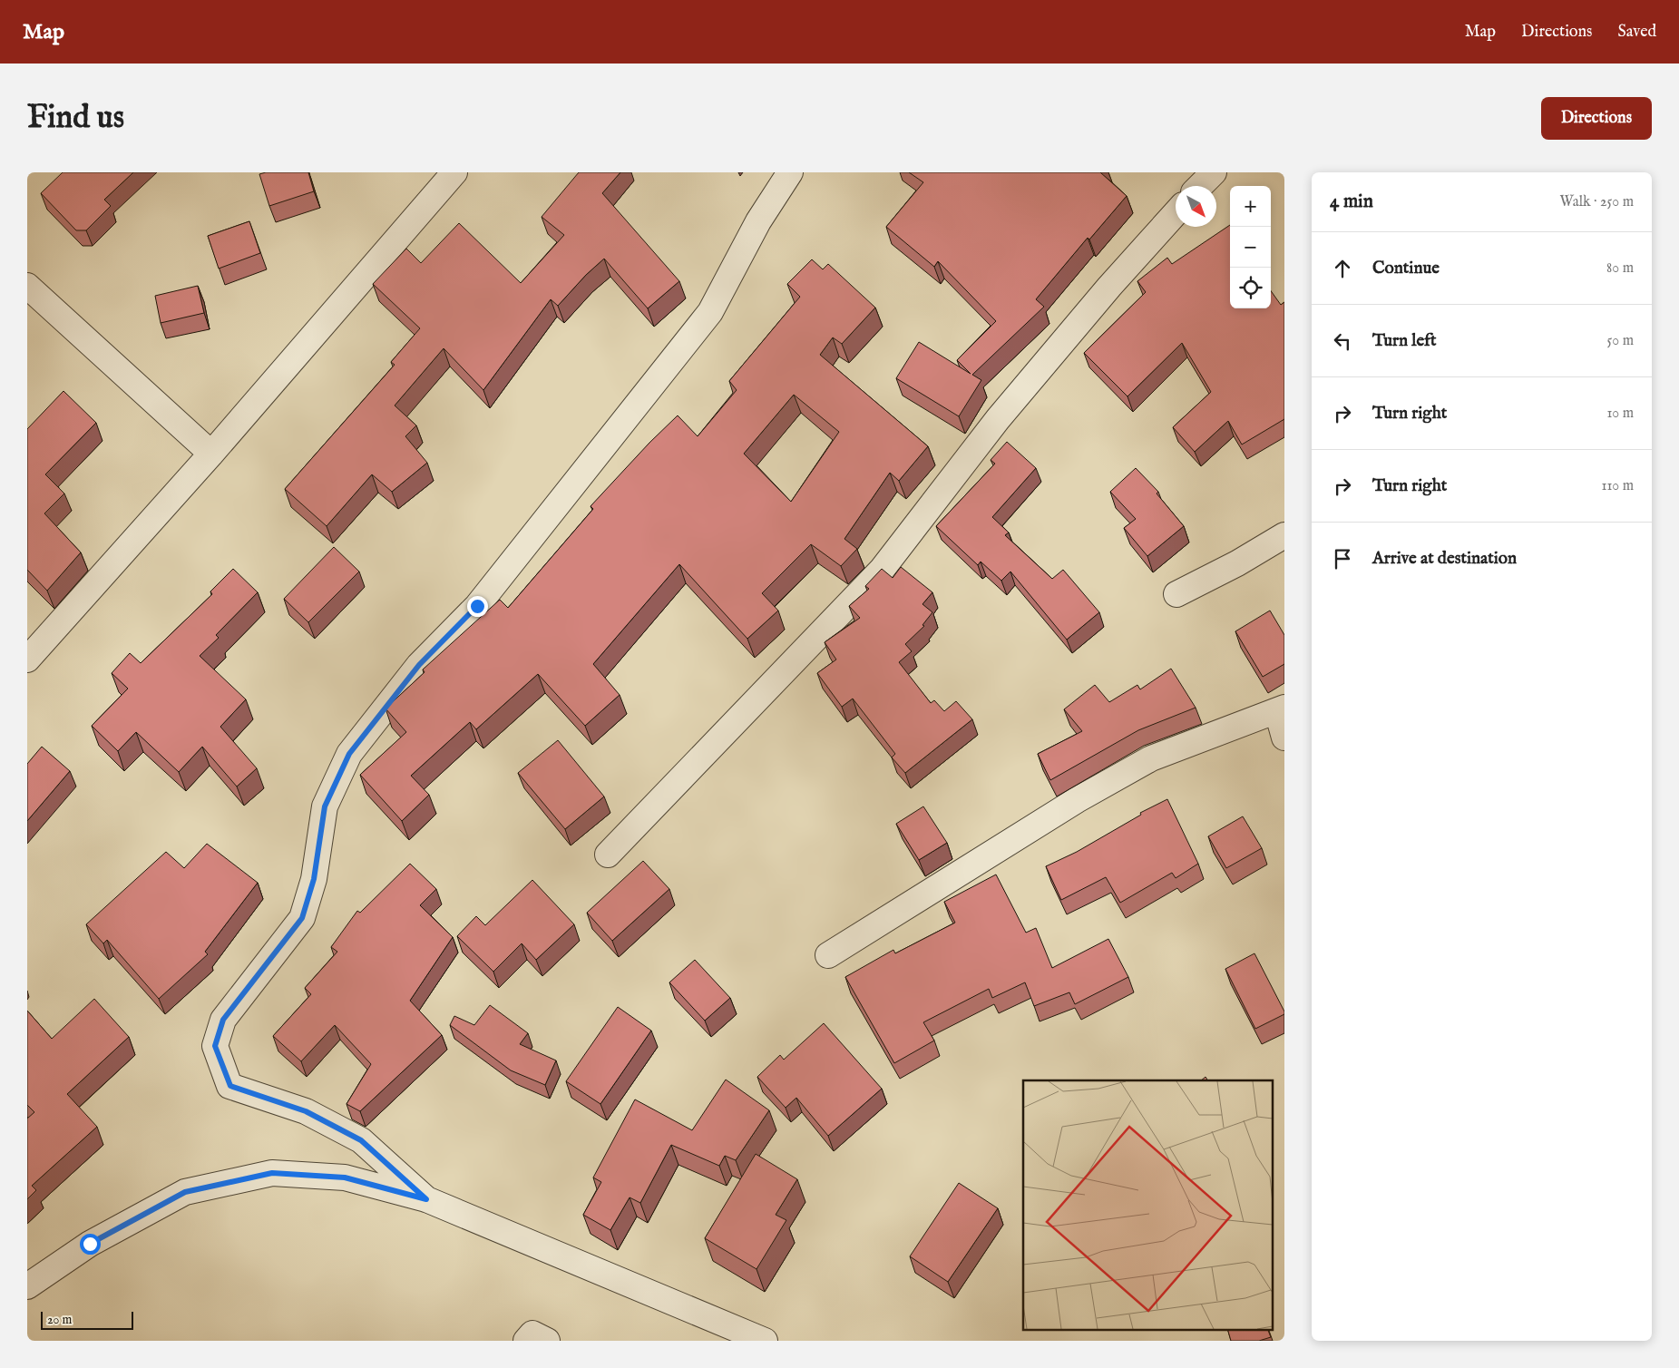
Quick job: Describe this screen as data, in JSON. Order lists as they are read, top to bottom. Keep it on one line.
{"scale_bar":"20 m","north":"bottom right","page":{"header":"Map","nav":["Map","Directions","Saved"],"buttons":"Directions","title":"Find us","heading":["4 min","Walk · 250 m"],"map_buttons":["+","−"],"list":[["Continue","80 m"],["Turn left","50 m"],["Turn right","10 m"],["Turn right","110 m"],"Arrive at destination"],"scale":"20 m"}}
